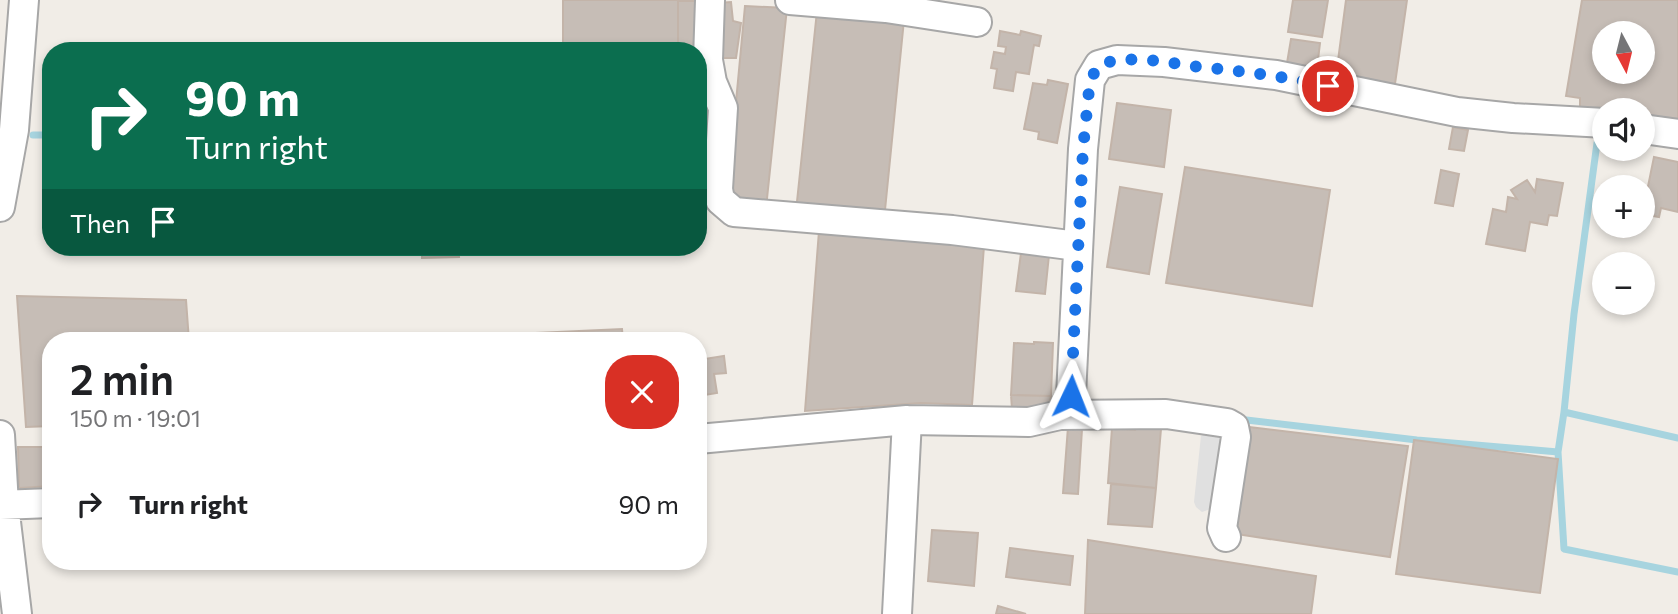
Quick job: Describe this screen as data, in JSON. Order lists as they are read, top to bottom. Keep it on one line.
{"north":"bottom","page":{"map_buttons":["+","−"],"turn":["90 m","Turn right"],"then":"Then","heading":["2 min","150 m · 19:01"],"list":[{"name":"Turn right","value":"90 m"}]}}
